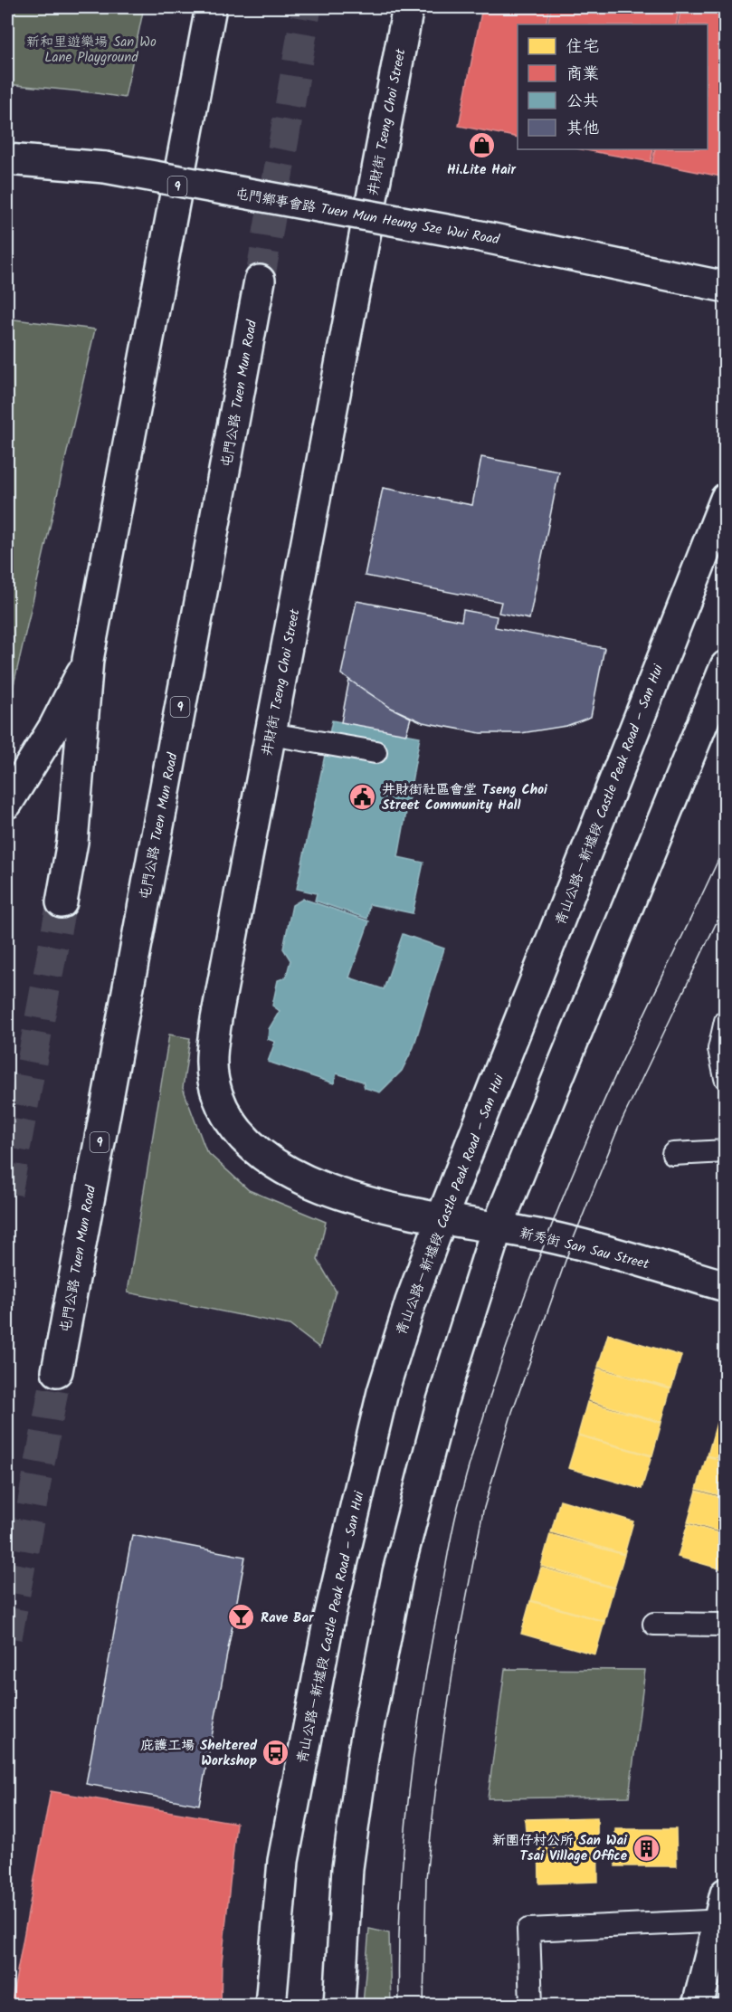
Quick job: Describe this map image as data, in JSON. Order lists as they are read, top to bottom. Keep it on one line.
{"streets":{"main road":["井財街 Tseng Choi Street","9","屯門鄉事會路 Tuen Mun Heung Sze Wui Road","屯門公路 Tuen Mun Road","青山公路－新墟段 Castle Peak Road – San Hui","新秀街 San Sau Street"]},"crossings":[["井財街 Tseng Choi Street","青山公路－新墟段 Castle Peak Road – San Hui"],["井財街 Tseng Choi Street","新秀街 San Sau Street"],["青山公路－新墟段 Castle Peak Road – San Hui","新秀街 San Sau Street"]],"parks":["新和里遊樂場 San Wo Lane Playground"],"places":{"shop":["Hi.Lite Hair"],"public building":["井財街社區會堂 Tseng Choi Street Community Hall"],"bar":["Rave Bar"],"bus stop":["庇護工場 Sheltered Workshop"],"building":["新圍仔村公所 San Wai Tsai Village Office"]},"legend":["住宅","商業","公共","其他"]}
